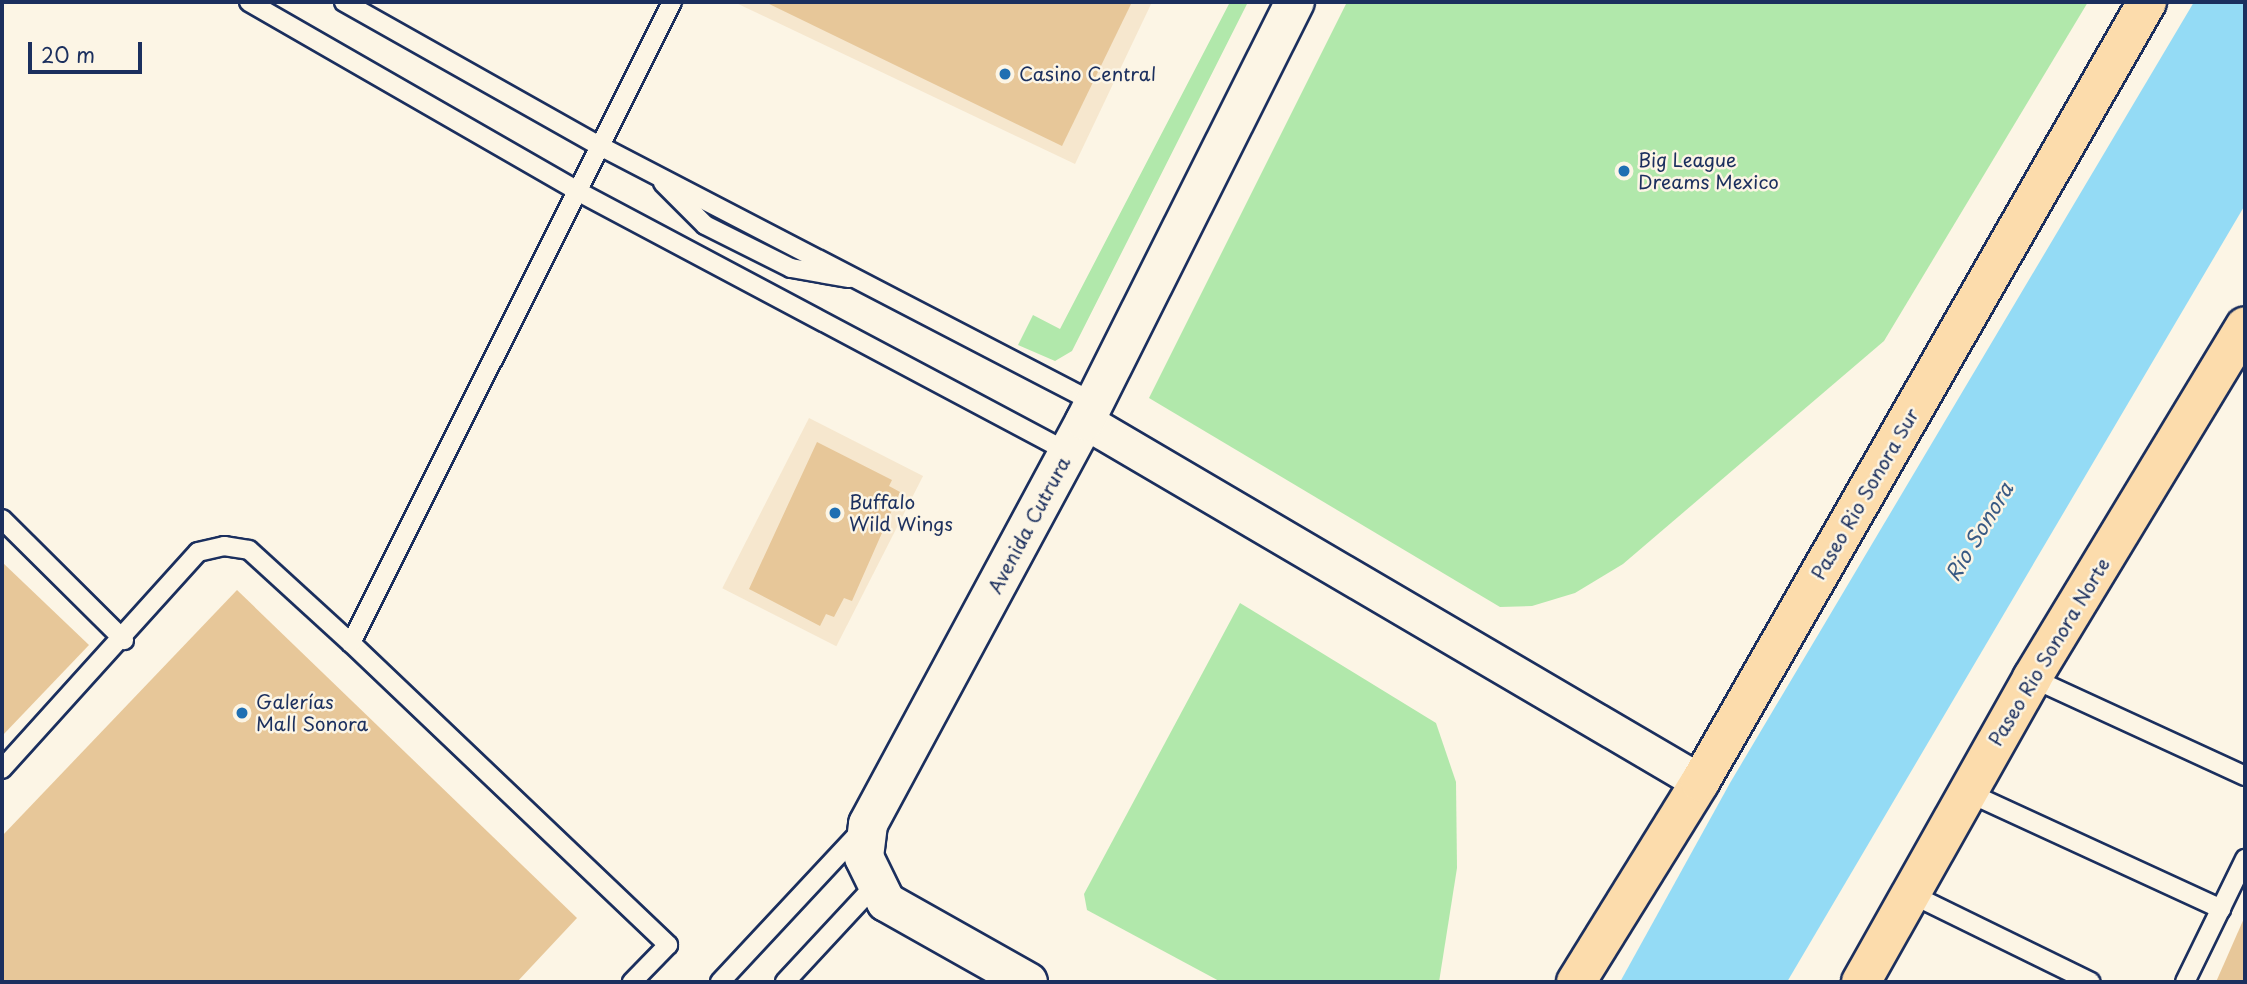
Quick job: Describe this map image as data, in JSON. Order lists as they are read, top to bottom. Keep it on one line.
{"streets":{"main road":["Paseo Rio Sonora Sur","Paseo Rio Sonora Norte"],"street":["Avenida Cutrura"]},"water":["Rio Sonora"],"places":["Casino Central","Big League Dreams Mexico","Buffalo Wild Wings","Galerías Mall Sonora"],"scale_bar":"20 m"}
